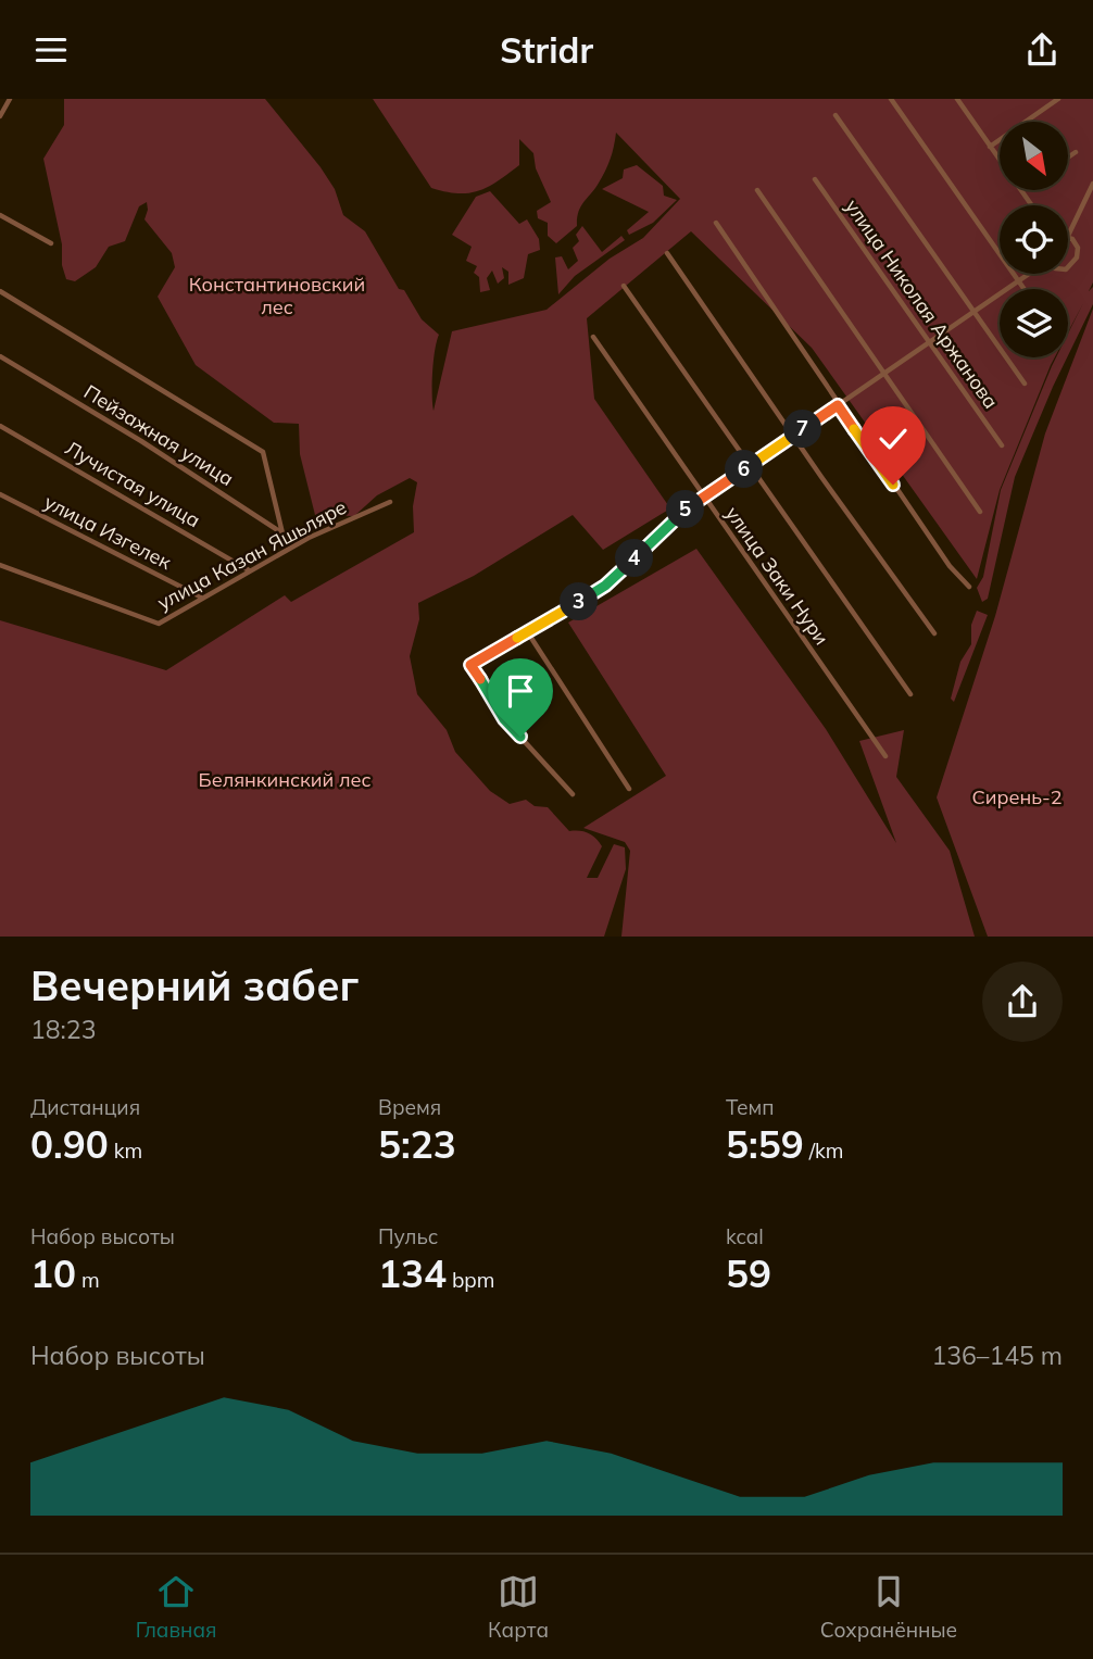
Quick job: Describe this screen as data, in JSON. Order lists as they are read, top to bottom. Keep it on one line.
{"streets":{"street":["улица Николая Аржанова","Пейзажная улица","Лучистая улица","улица Изгелек","улица Казан Яшьляре","улица Заки Нури"]},"crossings":[["Пейзажная улица","улица Казан Яшьляре"],["Лучистая улица","улица Казан Яшьляре"],["улица Изгелек","улица Казан Яшьляре"]],"parks":["Константиновский лес","Белянкинский лес","Сирень-2"],"north":"bottom right","page":{"header":"Stridr","pins":["7","6","5","4","3"],"heading":["Вечерний забег","18:23"],"stats":[["Дистанция","0.90 km"],["Время","5:23"],["Темп","5:59 /km"],["Набор высоты","10 m"],["Пульс","134 bpm"],["kcal","59"]],"chart":["Набор высоты","136–145 m"],"tabs":["Главная","Карта","Сохранённые"]}}
